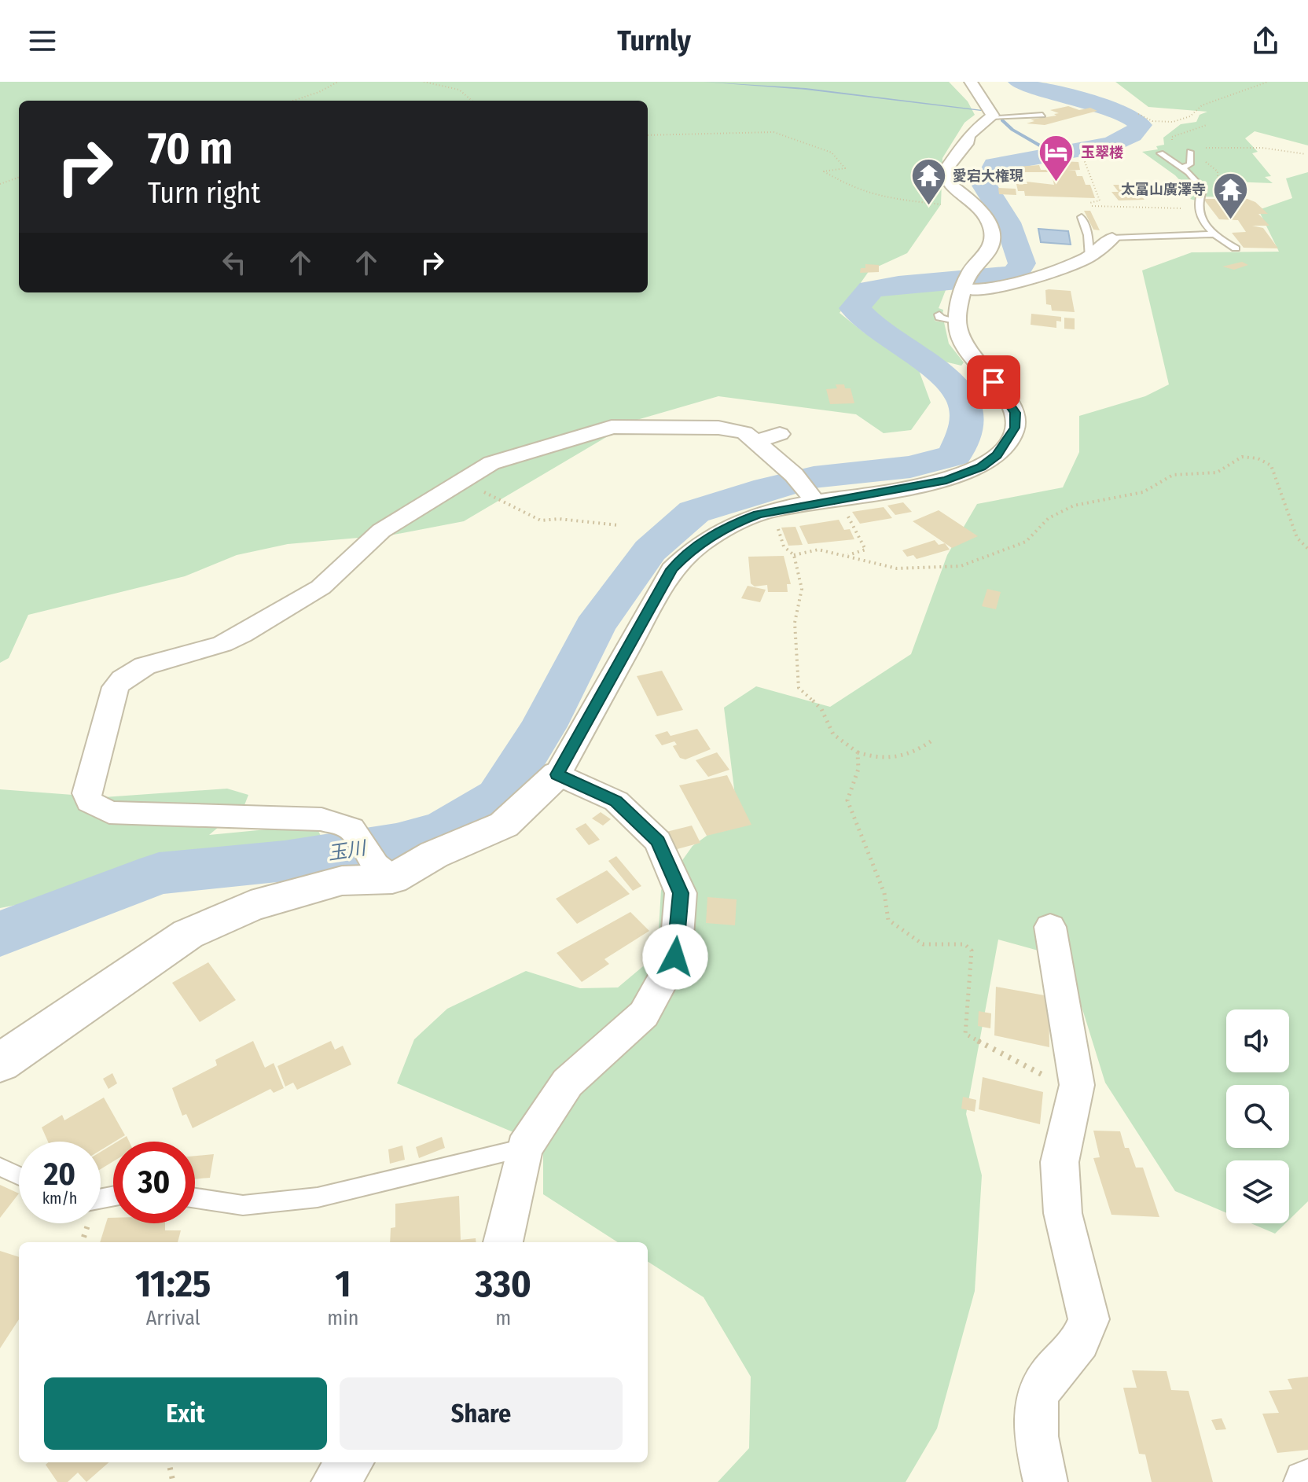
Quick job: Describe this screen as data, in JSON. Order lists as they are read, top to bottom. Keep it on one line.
{"water":["玉川"],"places":{"hotel":["玉翠楼"],"temple":["愛宕大権現","太冨山廣澤寺"]},"page":{"header":"Turnly","turn":["70 m","Turn right"],"speed":"20 km/h","limit":"30","eta":["11:25","Arrival","1","min","330","m"],"buttons":["Exit","Share"]}}
